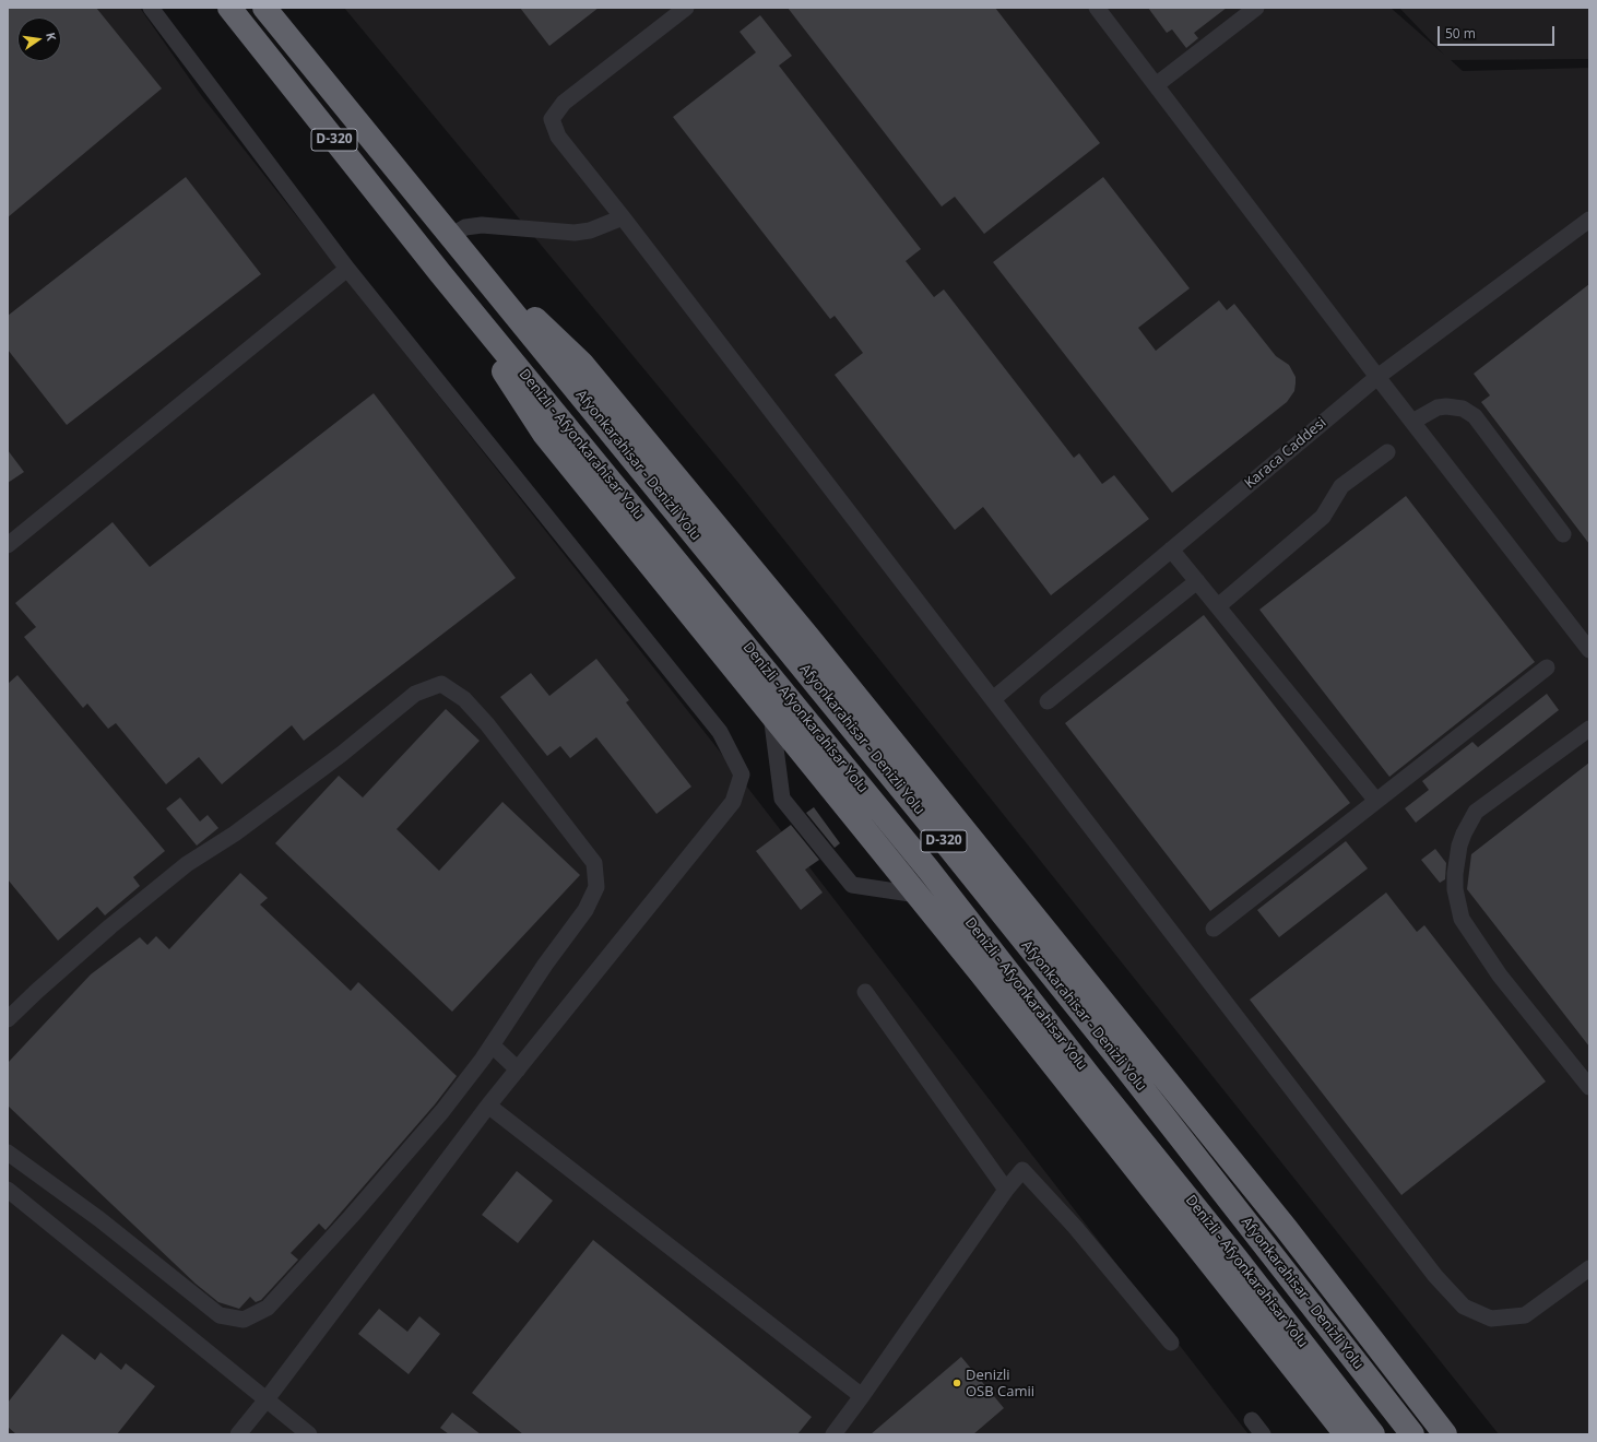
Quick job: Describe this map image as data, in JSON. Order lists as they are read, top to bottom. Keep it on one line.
{"streets":{"highway":["D-320","Denizli - Afyonkarahisar Yolu","Afyonkarahisar - Denizli Yolu"],"street":["Karaca Caddesi"]},"crossings":[["D-320","Afyonkarahisar - Denizli Yolu"]],"places":["Denizli OSB Camii"],"scale_bar":"50 m","north":"right"}
